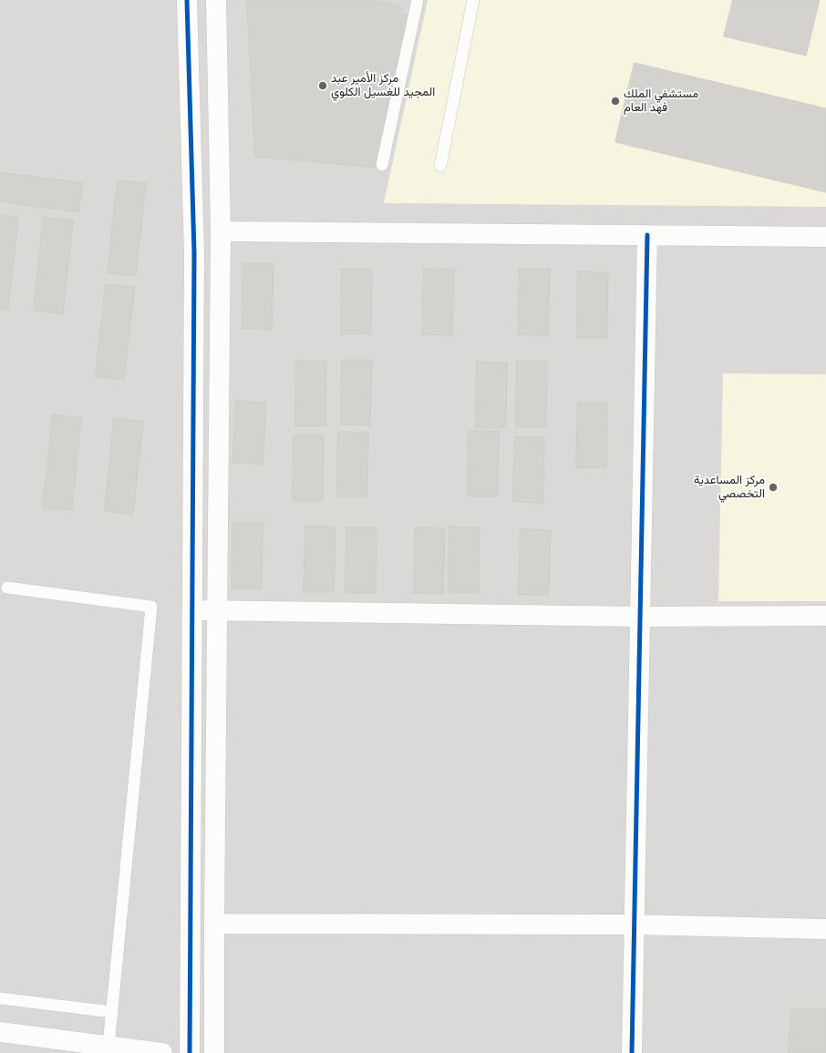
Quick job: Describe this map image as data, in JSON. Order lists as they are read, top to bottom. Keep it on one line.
{"places":["مركز الأمير عبد المجيد للغسيل الكلوي","مستشفي الملك فهد العام","مركز المساعدية التخصصي"]}
